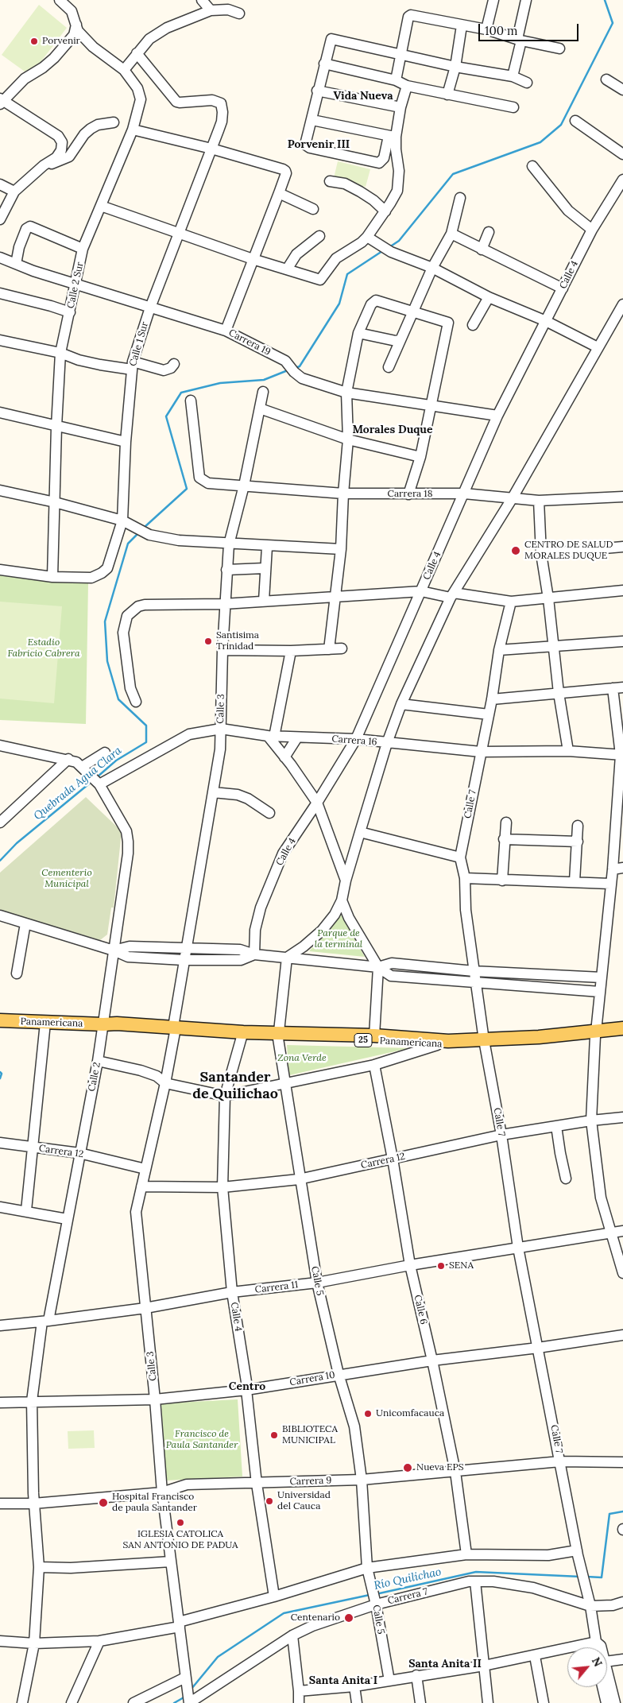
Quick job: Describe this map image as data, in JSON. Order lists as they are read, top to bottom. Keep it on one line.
{"streets":{"main road":["Panamericana","25"],"street":["Calle 4","Calle 2 Sur","Carrera 19","Calle 1 Sur","Carrera 18","Calle 3","Carrera 16","Calle 7","Calle 2","Carrera 12","Calle 5","Carrera 11","Calle 6","Carrera 10","Carrera 9","Carrera 7"]},"crossings":[["Calle 4","Carrera 19"],["Calle 4","Carrera 18"],["Calle 4","Carrera 16"],["Calle 4","Panamericana"],["Calle 4","Carrera 12"],["Calle 4","Carrera 11"],["Calle 4","Carrera 10"],["Calle 4","Carrera 9"],["Calle 2 Sur","Carrera 19"],["Calle 2 Sur","Calle 1 Sur"],["Carrera 19","Calle 1 Sur"],["Carrera 18","Calle 3"],["Calle 3","Carrera 16"],["Calle 3","Panamericana"],["Calle 3","Carrera 12"],["Calle 3","Carrera 11"],["Calle 3","Carrera 10"],["Calle 3","Carrera 9"],["Calle 3","Carrera 7"],["Carrera 16","Calle 7"],["Carrera 16","Calle 2"],["Calle 7","Panamericana"],["Calle 7","Carrera 12"],["Calle 7","Carrera 11"],["Calle 7","Carrera 10"],["Calle 7","Carrera 9"],["Calle 7","Carrera 7"],["Panamericana","Calle 2"],["Panamericana","Calle 5"],["Calle 2","Carrera 12"],["Calle 2","Carrera 11"],["Calle 2","Carrera 10"],["Calle 2","Carrera 9"],["Carrera 12","Calle 5"],["Carrera 12","Calle 6"],["Calle 5","Carrera 11"],["Calle 5","Carrera 10"],["Calle 5","Carrera 9"],["Calle 5","Carrera 7"],["Carrera 11","Calle 6"],["Calle 6","Carrera 10"],["Calle 6","Carrera 9"]],"districts":["Vida Nueva","Porvenir III","Morales Duque","Santander de Quilichao","Centro","Santa Anita II","Santa Anita I"],"water":["Quebrada Agua Clara","Río Quilichao"],"parks":["Estadio Fabricio Cabrera","Cementerio Municipal","Parque de la terminal","Zona Verde","Francisco de Paula Santander"],"places":["Porvenir","CENTRO DE SALUD MORALES DUQUE","Santisima Trinidad","SENA","Unicomfacauca","BIBLIOTECA MUNICIPAL","Nueva EPS","Universidad del Cauca","Hospital Francisco de paula Santander","IGLESIA CATOLICA SAN ANTONIO DE PADUA","Centenario"],"scale_bar":"100 m","north":"top right"}
